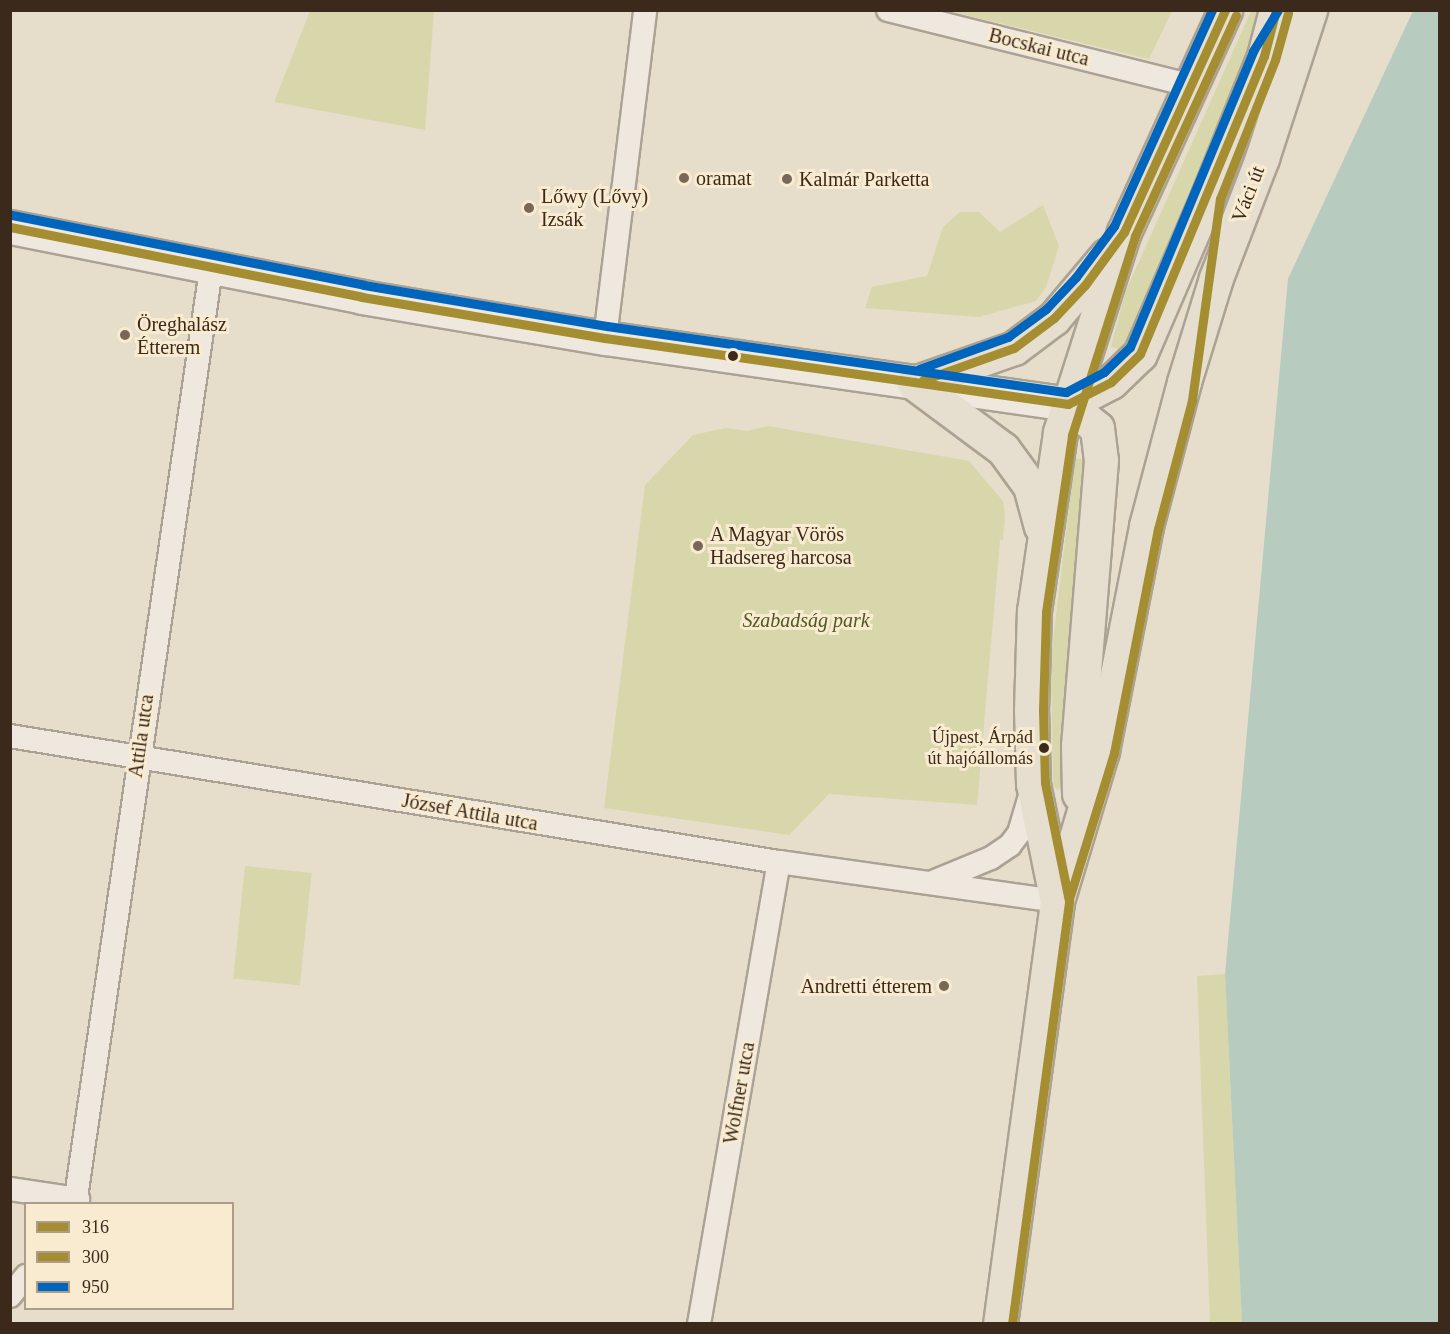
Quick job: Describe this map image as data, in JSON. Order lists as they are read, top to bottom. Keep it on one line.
{"streets":{"main road":["Váci út"],"street":["Bocskai utca","Attila utca","József Attila utca","Wolfner utca"]},"crossings":[["Bocskai utca","Váci út"],["Váci út","József Attila utca"],["Attila utca","József Attila utca"],["József Attila utca","Wolfner utca"]],"parks":["Szabadság park"],"places":["oramat","Kalmár Parketta","Lőwy (Lővy) Izsák","Öreghalász Étterem","A Magyar Vörös Hadsereg harcosa","Újpest, Árpád út hajóállomás","Andretti étterem"],"lines":["transit line 316","transit line 950","transit line 300"],"legend":["316","300","950"]}
